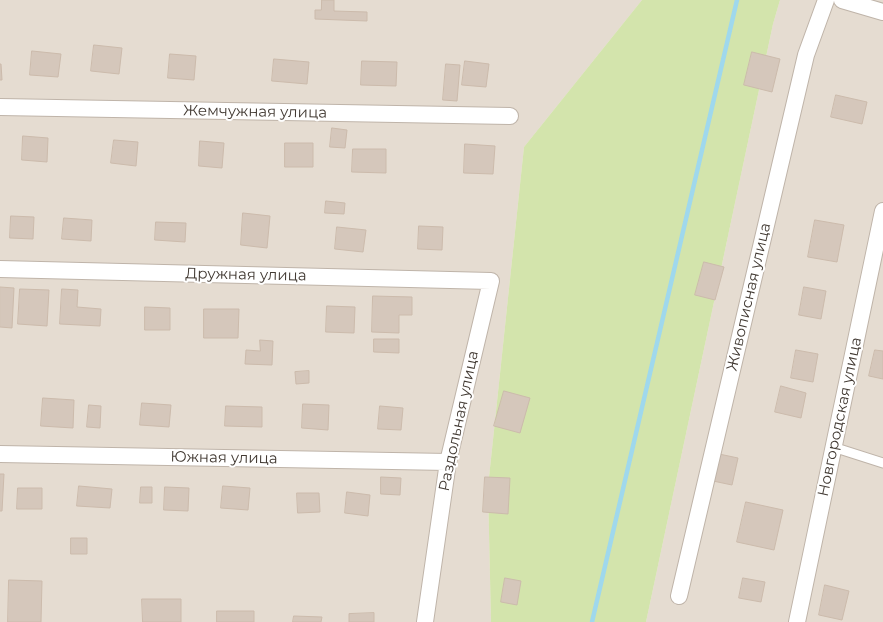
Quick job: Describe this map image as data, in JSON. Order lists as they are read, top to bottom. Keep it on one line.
{"streets":{"street":["Жемчужная улица","Дружная улица","Живописная улица","Новгородская улица","Раздольная улица","Южная улица"]},"crossings":[["Дружная улица","Раздольная улица"],["Раздольная улица","Южная улица"]]}
